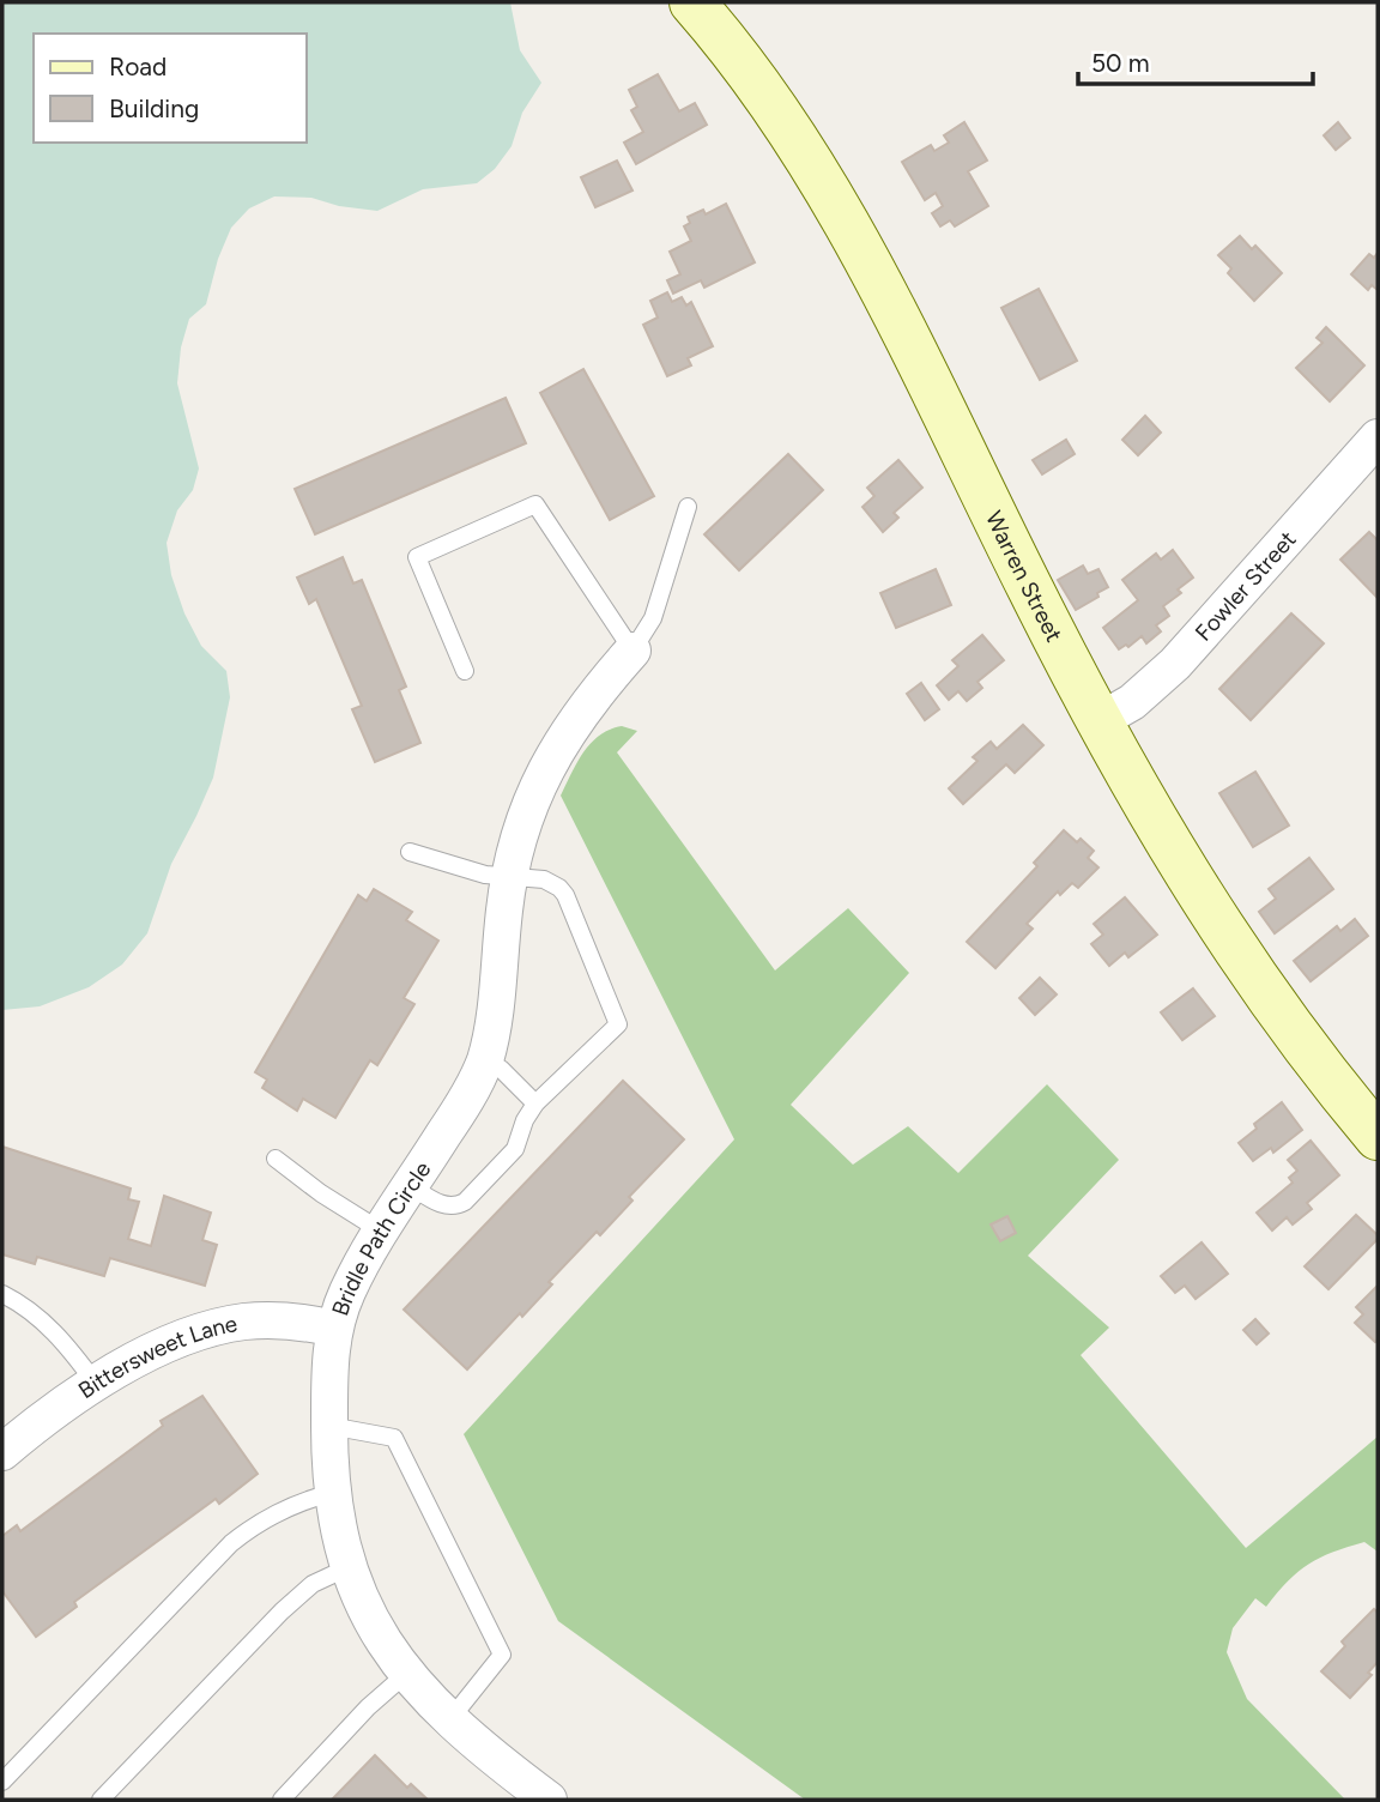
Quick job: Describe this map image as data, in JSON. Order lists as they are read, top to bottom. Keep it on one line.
{"streets":{"main road":["Warren Street"],"street":["Fowler Street","Bridle Path Circle","Bittersweet Lane"]},"crossings":[["Warren Street","Fowler Street"],["Bridle Path Circle","Bittersweet Lane"]],"legend":["Road","Building"],"scale_bar":"50 m"}
